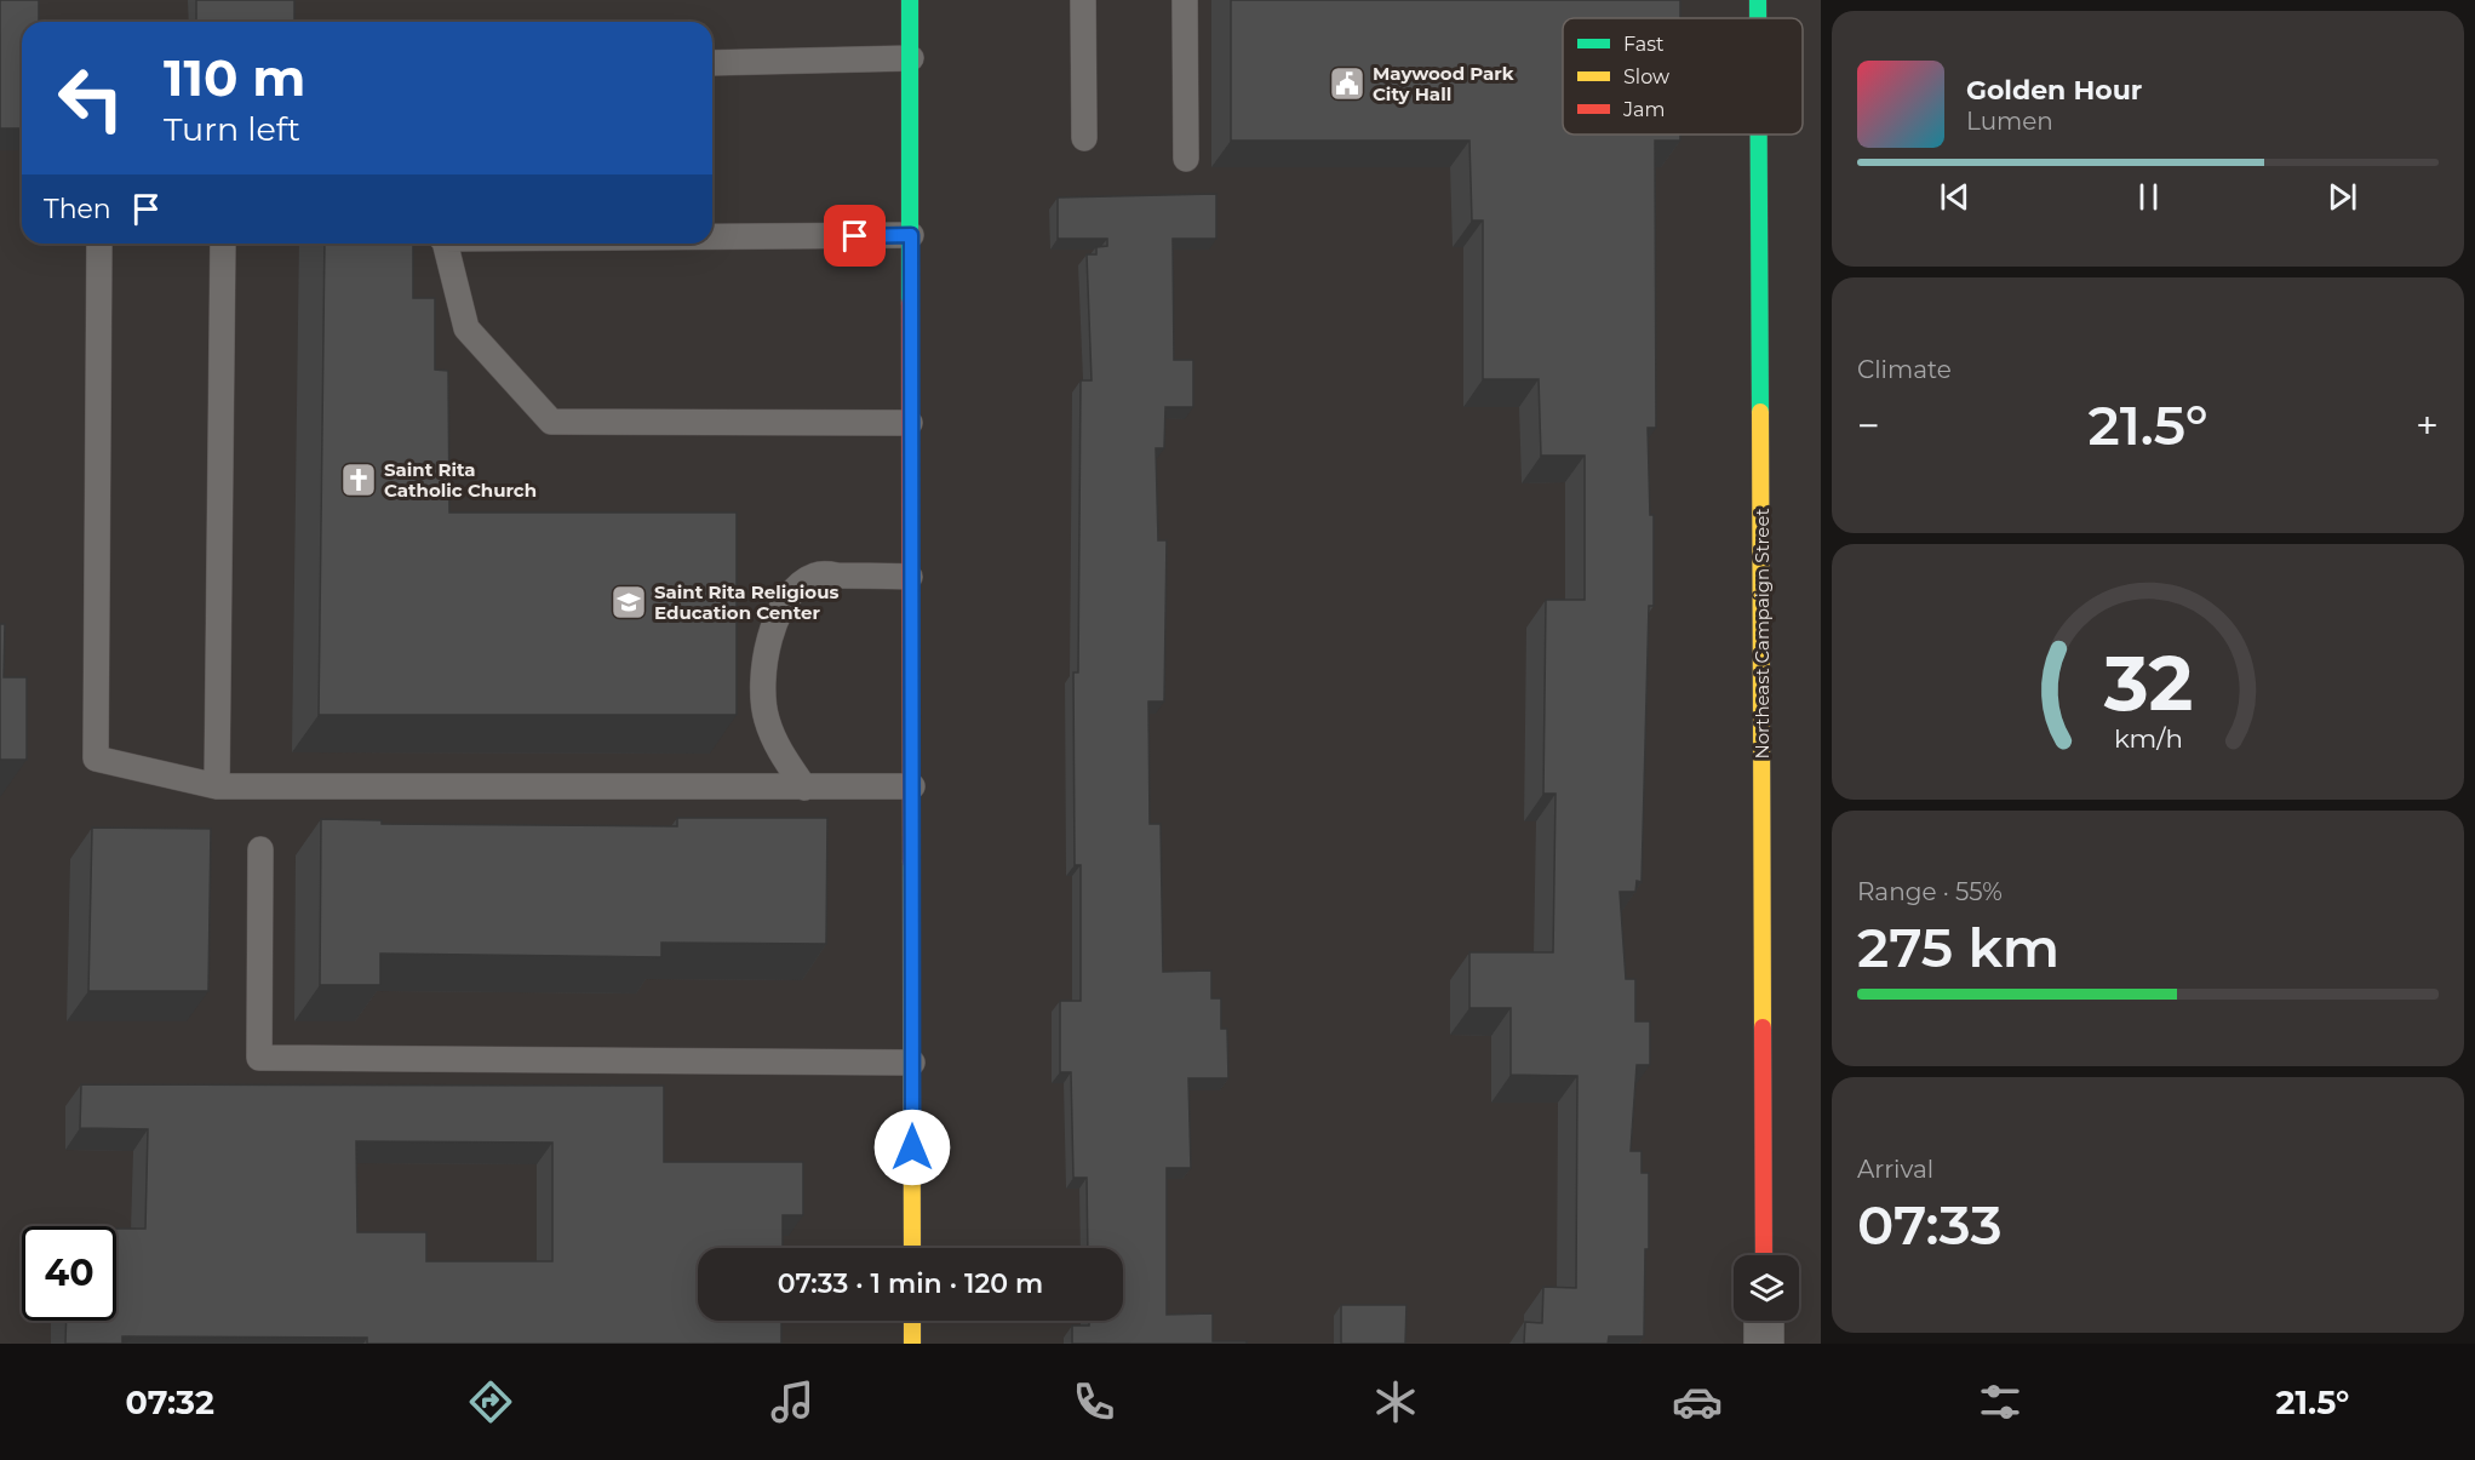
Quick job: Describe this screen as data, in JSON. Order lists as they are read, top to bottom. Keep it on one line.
{"streets":{"street":["Northeast Campaign Street"]},"places":{"public building":["Maywood Park City Hall"],"church":["Saint Rita Catholic Church"],"school or university":["Saint Rita Religious Education Center"]},"legend":["Fast","Slow","Jam"],"page":{"turn":["110 m","Turn left"],"song":["Golden Hour","Lumen"],"then":"Then","tile":["Climate",["Range · 55%","275 km"],["Arrival","07:33"]],"heat":["−","21.5°","+"],"limit":"40","trip":"07:33 · 1 min · 120 m","tabs":["07:32","21.5°"],"gauge":["32","km/h"]}}
